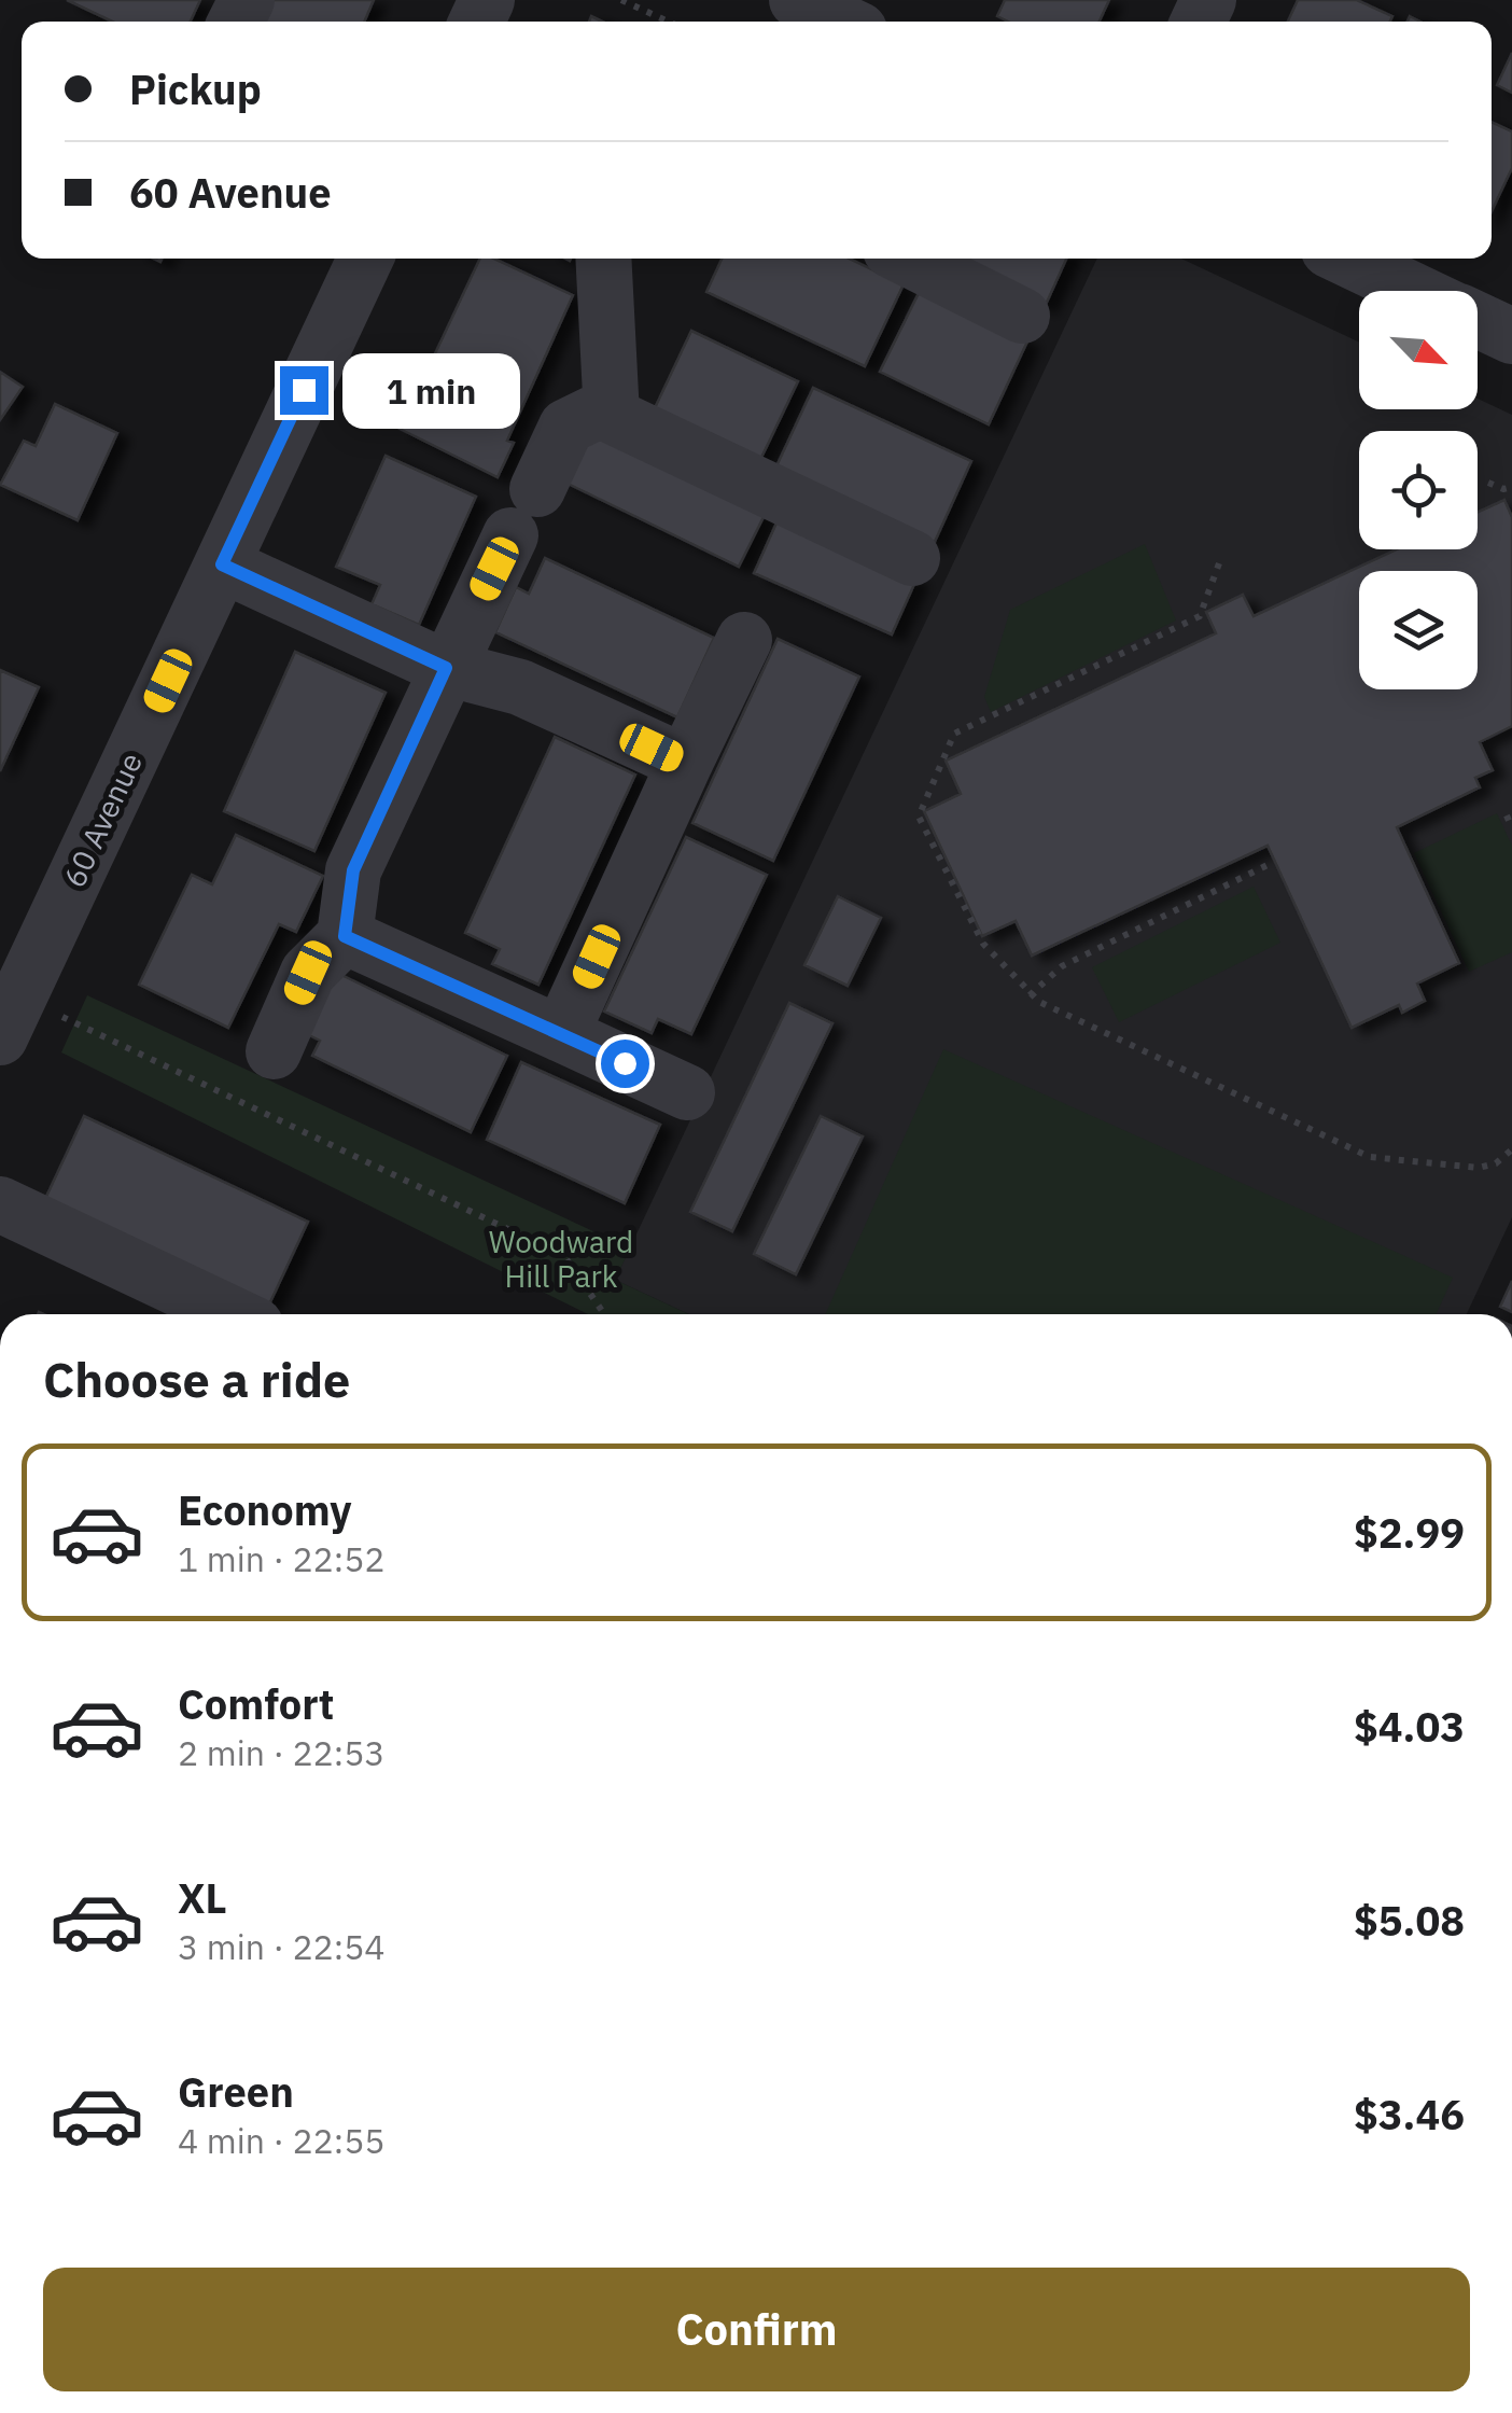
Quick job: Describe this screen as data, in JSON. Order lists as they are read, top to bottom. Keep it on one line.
{"streets":{"street":["60 Avenue"]},"parks":["Woodward Hill Park"],"north":"bottom right","page":{"banner":["Pickup","60 Avenue"],"bubble":"1 min","heading":"Choose a ride","list":[{"name":"Economy","note":"1 min · 22:52","value":"$2.99"},{"name":"Comfort","note":"2 min · 22:53","value":"$4.03"},{"name":"XL","note":"3 min · 22:54","value":"$5.08"},{"name":"Green","note":"4 min · 22:55","value":"$3.46"}],"buttons":"Confirm"}}
